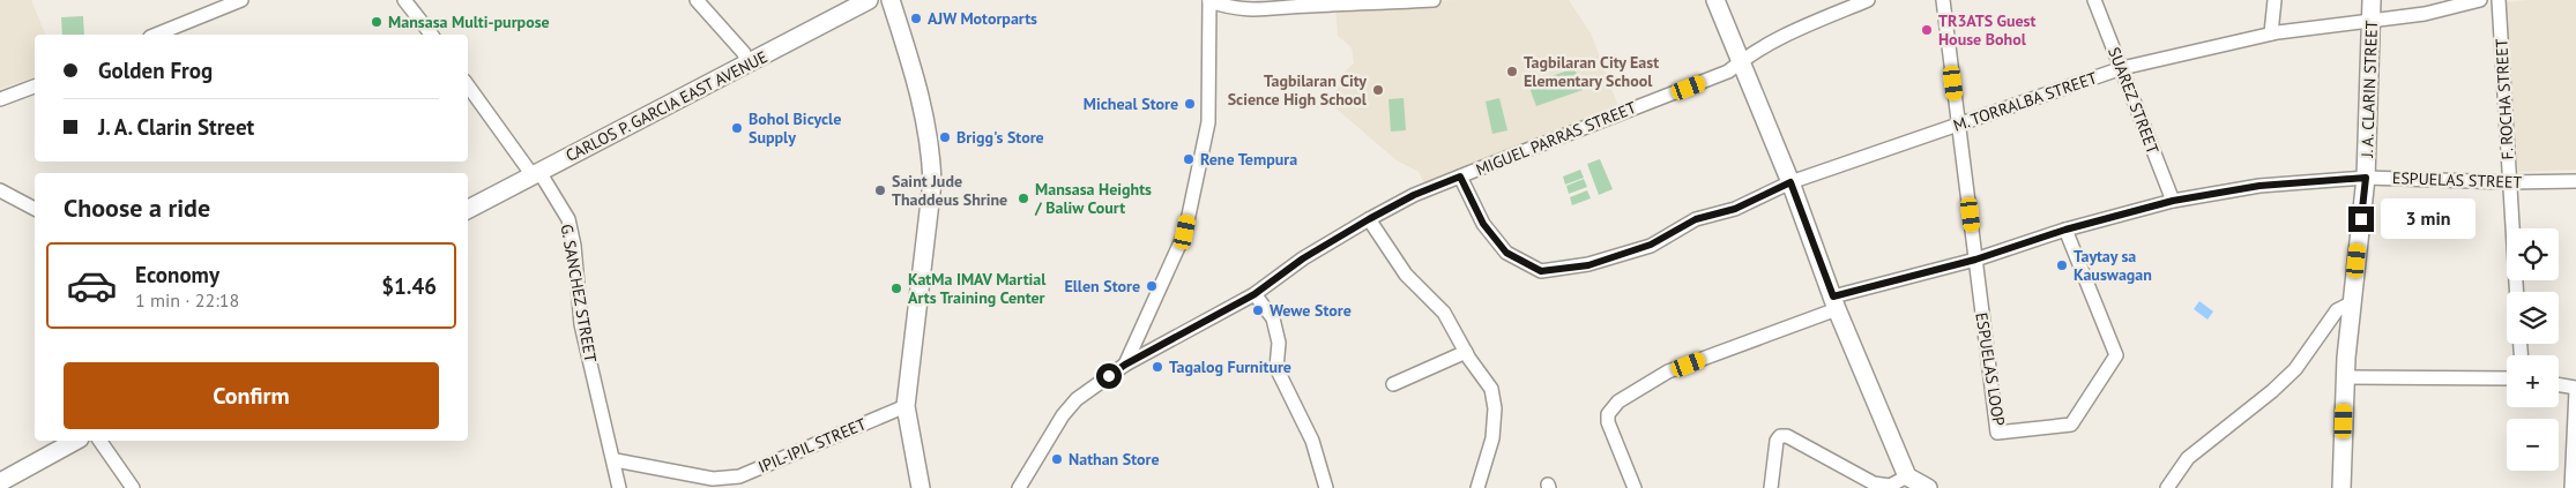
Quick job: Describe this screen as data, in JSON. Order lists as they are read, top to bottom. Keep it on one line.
{"streets":{"main road":["J. A. CLARIN STREET","CARLOS P. GARCIA EAST AVENUE"],"street":["F. ROCHA STREET","SUAREZ STREET","M. TORRALBA STREET","MIGUEL PARRAS STREET","ESPUELAS STREET","G. SANCHEZ STREET","ESPUELAS LOOP","IPIL-IPIL STREET"]},"crossings":[["J. A. CLARIN STREET","M. TORRALBA STREET"],["J. A. CLARIN STREET","ESPUELAS STREET"],["F. ROCHA STREET","ESPUELAS STREET"],["SUAREZ STREET","M. TORRALBA STREET"],["SUAREZ STREET","ESPUELAS STREET"],["M. TORRALBA STREET","MIGUEL PARRAS STREET"],["CARLOS P. GARCIA EAST AVENUE","G. SANCHEZ STREET"],["ESPUELAS STREET","ESPUELAS LOOP"],["G. SANCHEZ STREET","IPIL-IPIL STREET"]],"places":["AJW Motorparts","Mansasa Multi-purpose","TR3ATS Guest House Bohol","Tagbilaran City East Elementary School","Tagbilaran City Science High School","Micheal Store","Bohol Bicycle Supply","Brigg's Store","Rene Tempura","Saint Jude Thaddeus Shrine","Mansasa Heights / Baliw Court","Taytay sa Kauswagan","Ellen Store","KatMa IMAV Martial Arts Training Center","Wewe Store","Tagalog Furniture","Nathan Store"],"page":{"banner":["Golden Frog","J. A. Clarin Street"],"heading":"Choose a ride","bubble":"3 min","map_buttons":["+","−"],"list":[{"name":"Economy","note":"1 min · 22:18","value":"$1.46"}],"buttons":"Confirm"}}
